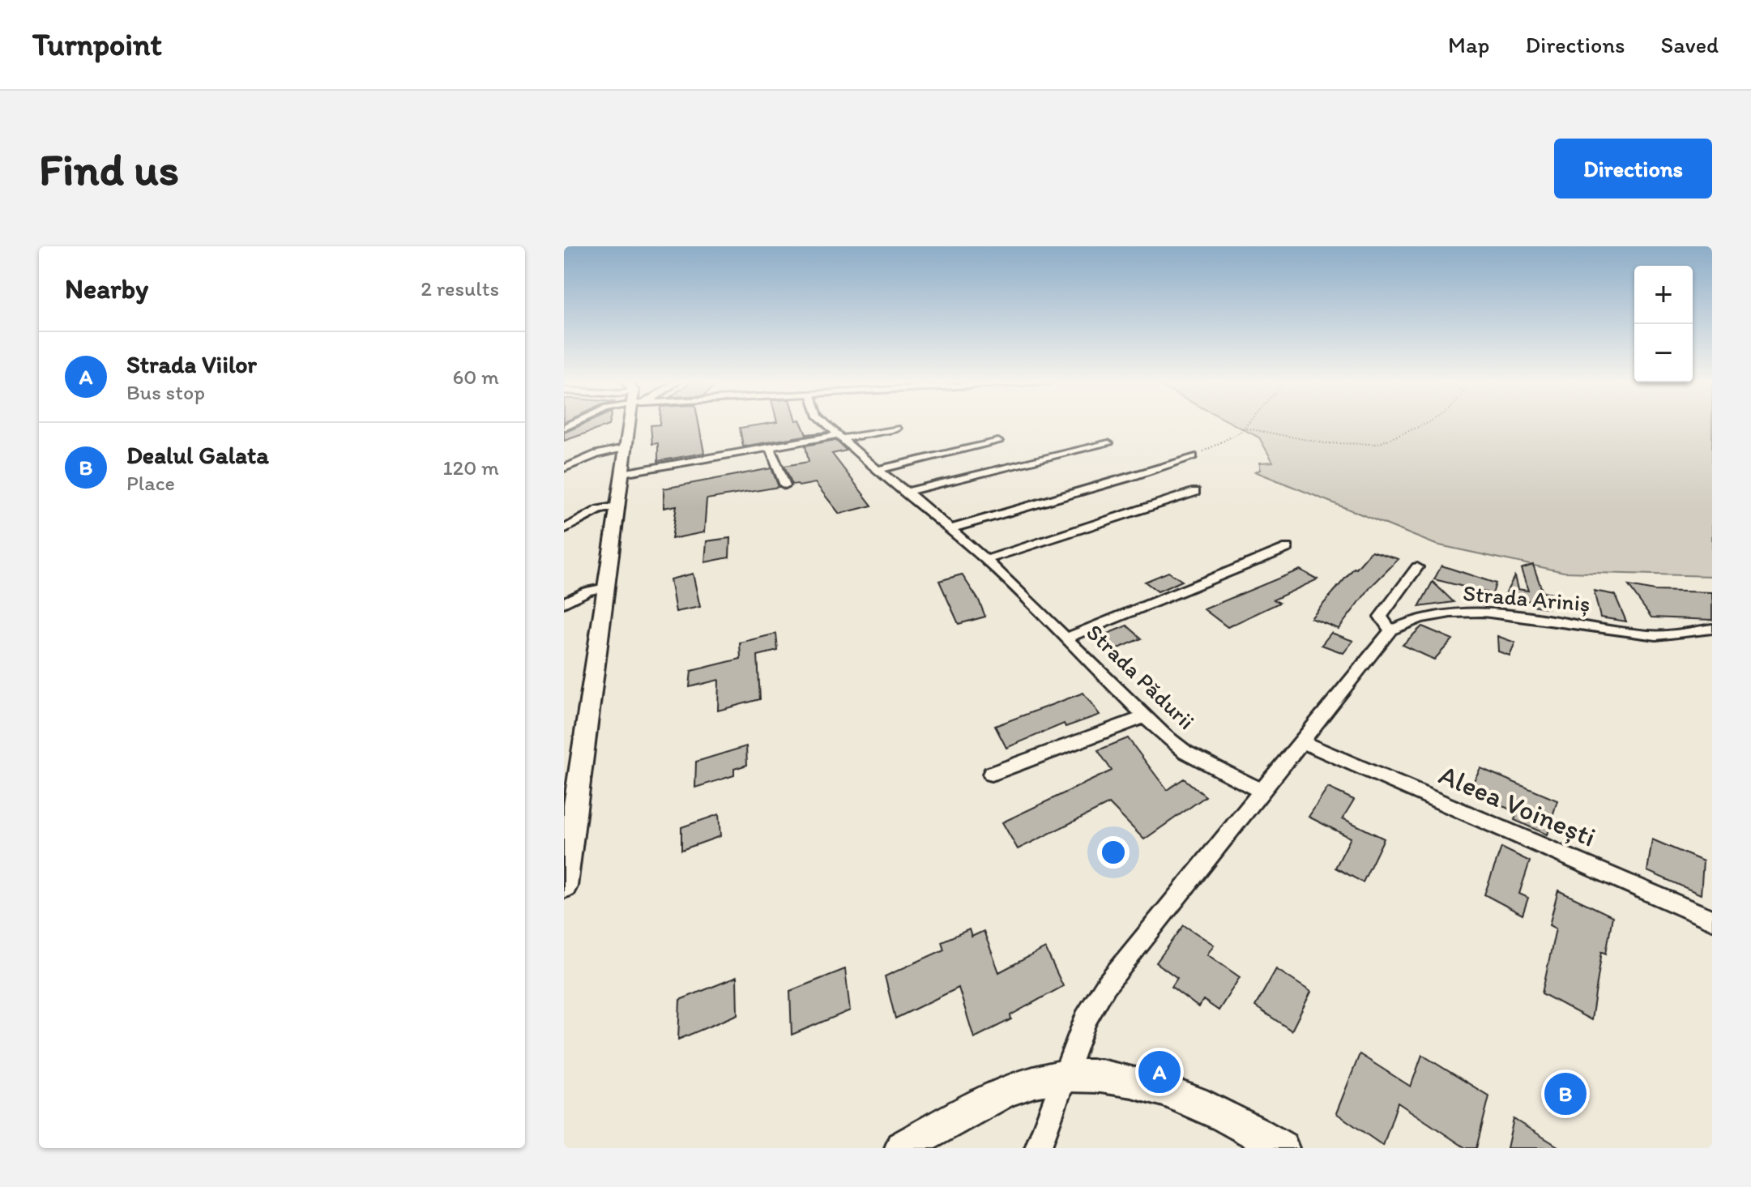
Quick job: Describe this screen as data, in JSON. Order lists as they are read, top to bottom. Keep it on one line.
{"streets":{"street":["Strada Ariniș","Strada Pădurii","Aleea Voinești"]},"crossings":[["Strada Ariniș","Strada Pădurii"],["Strada Ariniș","Aleea Voinești"]],"page":{"header":"Turnpoint","nav":["Map","Directions","Saved"],"buttons":"Directions","title":"Find us","heading":["Nearby","2 results"],"map_buttons":["+","−"],"list":[{"mark":"A","name":"Strada Viilor","note":"Bus stop","value":"60 m"},{"mark":"B","name":"Dealul Galata","note":"Place","value":"120 m"}],"pins":["A","B"]}}
